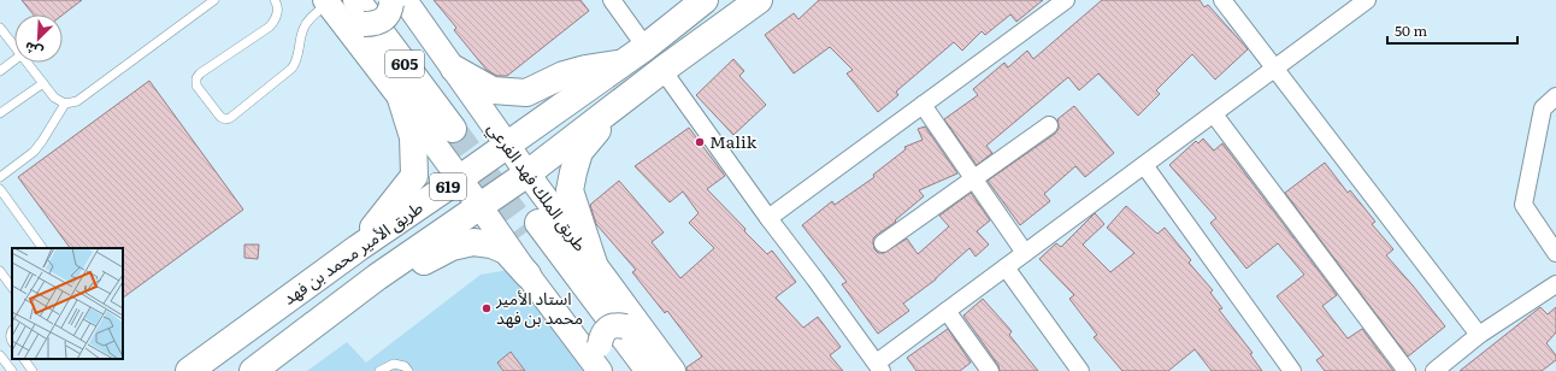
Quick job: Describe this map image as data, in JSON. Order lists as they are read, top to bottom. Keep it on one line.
{"streets":{"highway":["605","619","طريق الأمير محمد بن فهد"],"main road":["طريق الملك فهد الفرعي"]},"crossings":[["605","طريق الملك فهد الفرعي"],["طريق الملك فهد الفرعي","طريق الأمير محمد بن فهد"]],"places":["Malik","استاد الأمير محمد بن فهد"],"scale_bar":"50 m","north":"bottom left"}
